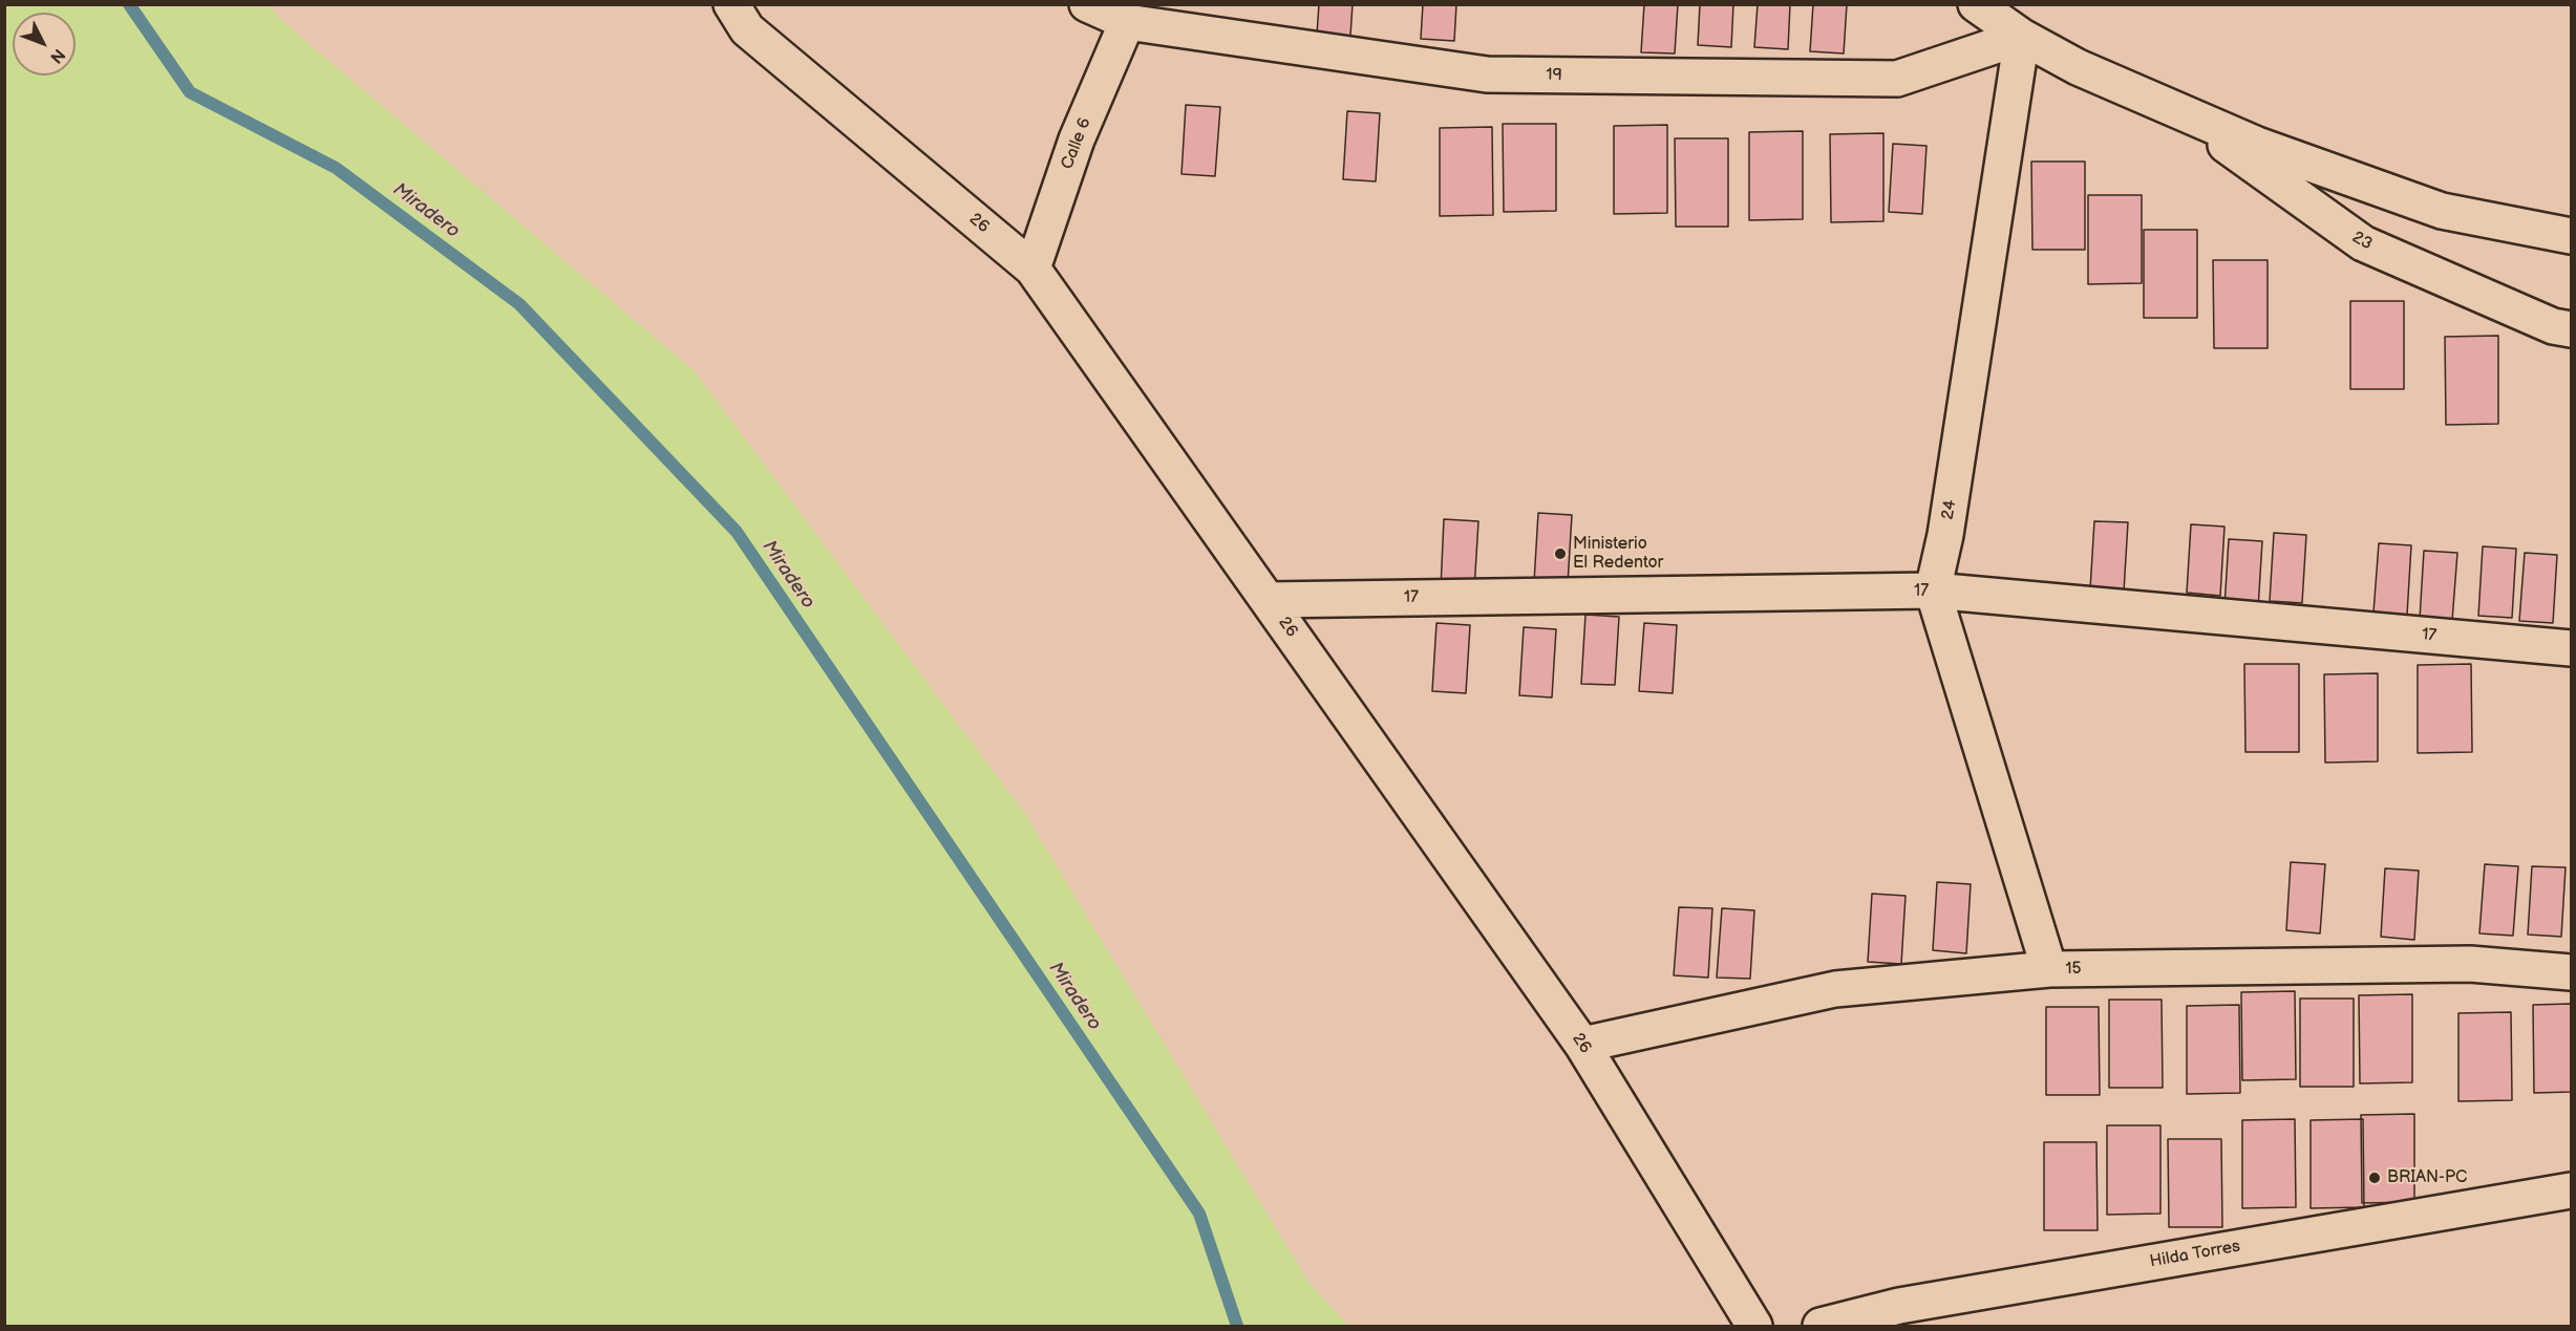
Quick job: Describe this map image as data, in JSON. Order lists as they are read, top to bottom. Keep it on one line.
{"streets":{"street":["19","Calle 6","26","23","24","17","15","Hilda Torres"]},"crossings":[["19","Calle 6"],["19","23"],["19","24"],["Calle 6","26"],["26","17"],["26","15"],["23","24"],["24","17"],["24","15"]],"water":["Miradero"],"places":["Ministerio El Redentor","BRIAN-PC"],"north":"bottom right"}
